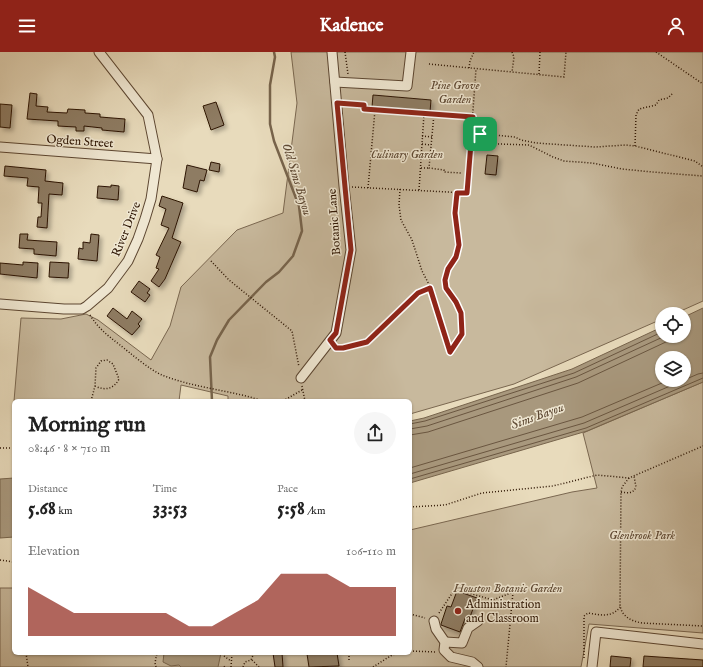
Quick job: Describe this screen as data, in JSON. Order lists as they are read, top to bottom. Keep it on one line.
{"streets":{"street":["Ogden Street","Botanic Lane","River Drive"]},"crossings":[["Ogden Street","River Drive"]],"water":["Old Sims Bayou","Sims Bayou"],"parks":["Pine Grove Garden","Culinary Garden","Glenbrook Park","Houston Botanic Garden"],"places":["Administration and Classroom"],"page":{"header":"Kadence","heading":["Morning run","08:46 · 8 × 710 m"],"stats":[["Distance","5.68 km"],["Time","33:53"],["Pace","5:58 /km"]],"chart":["Elevation","106–110 m"]}}
